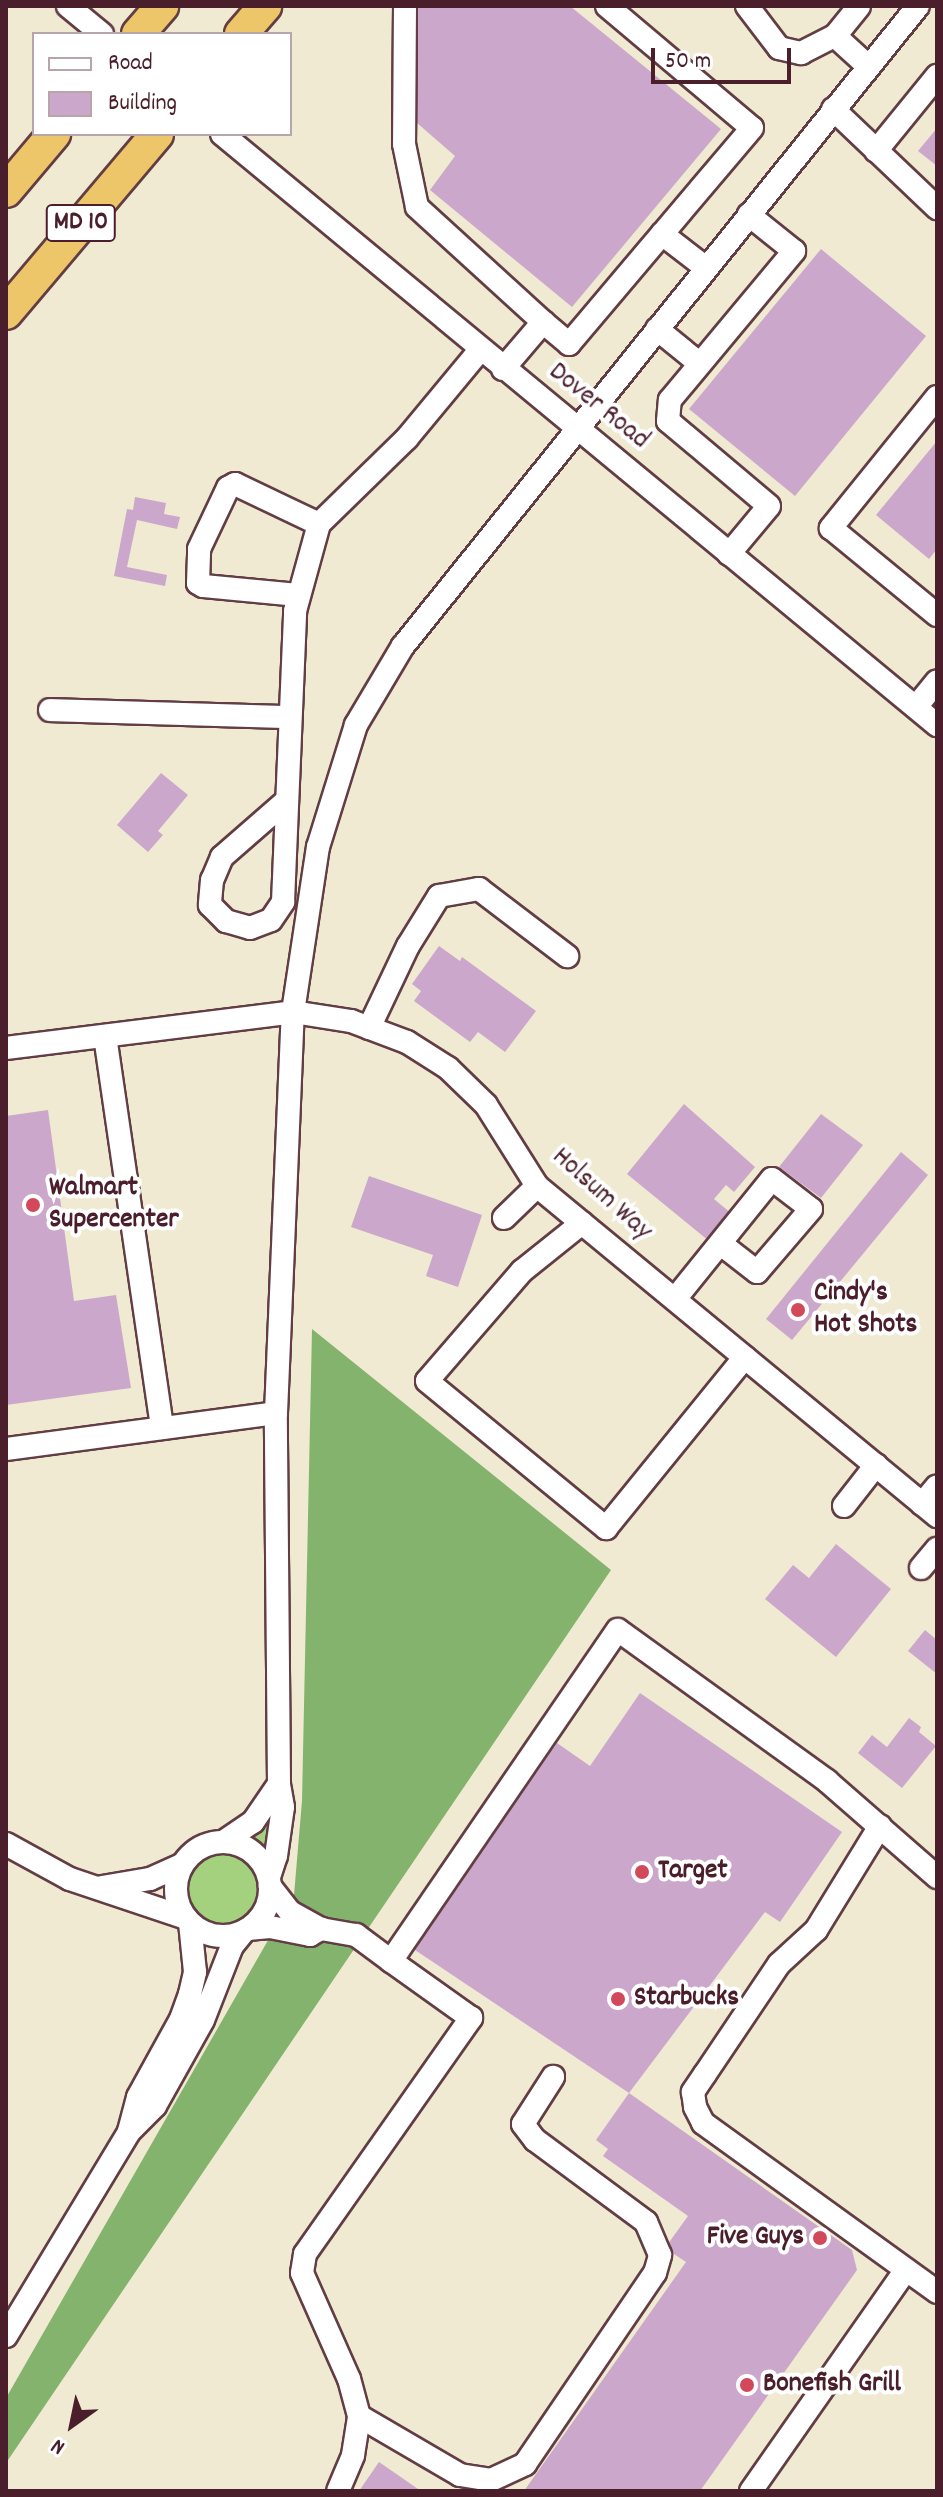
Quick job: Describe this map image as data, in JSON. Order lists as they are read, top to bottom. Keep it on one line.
{"streets":{"highway":["MD 10"],"street":["Dover Road","Holsum Way"]},"places":["Walmart Supercenter","Cindy's Hot Shots","Target","Starbucks","Five Guys","Bonefish Grill"],"legend":["Road","Building"],"scale_bar":"50 m","north":"bottom left"}
